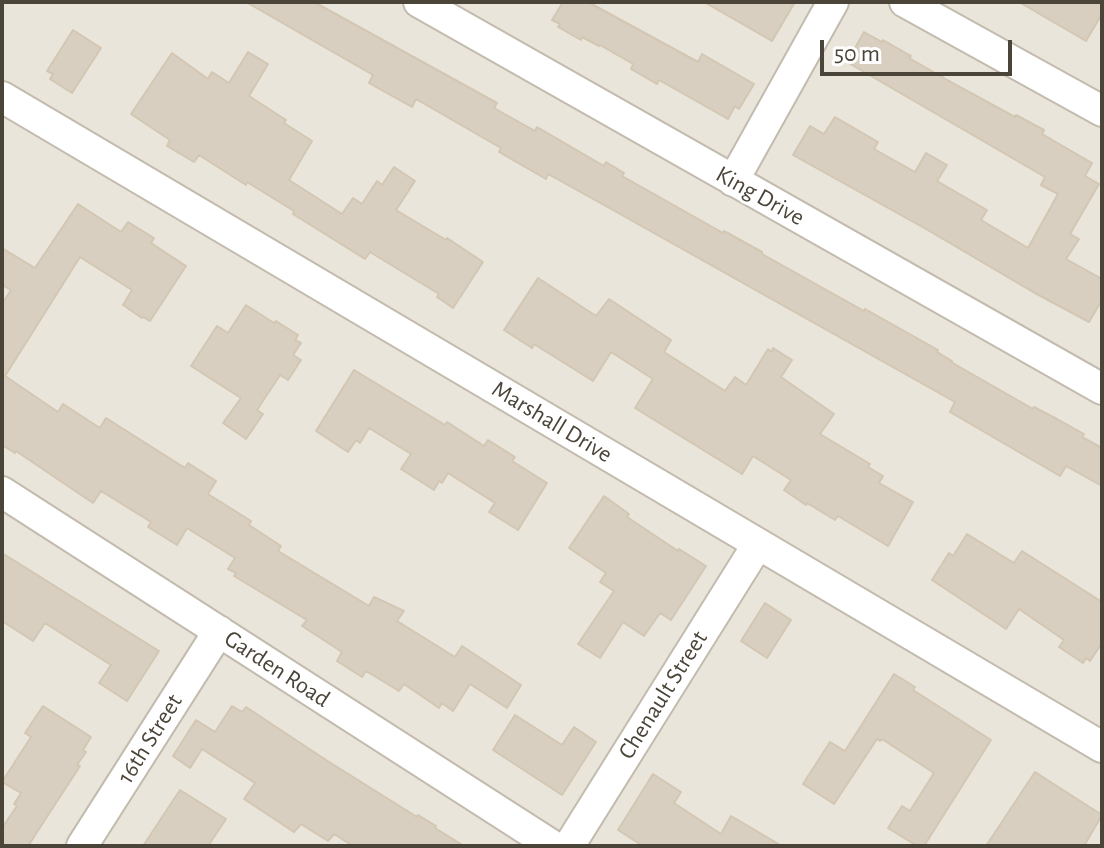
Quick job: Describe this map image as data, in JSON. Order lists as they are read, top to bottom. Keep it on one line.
{"streets":{"street":["King Drive","Marshall Drive","Garden Road","Chenault Street","16th Street"]},"crossings":[["Marshall Drive","Chenault Street"],["Garden Road","16th Street"]],"scale_bar":"50 m"}
